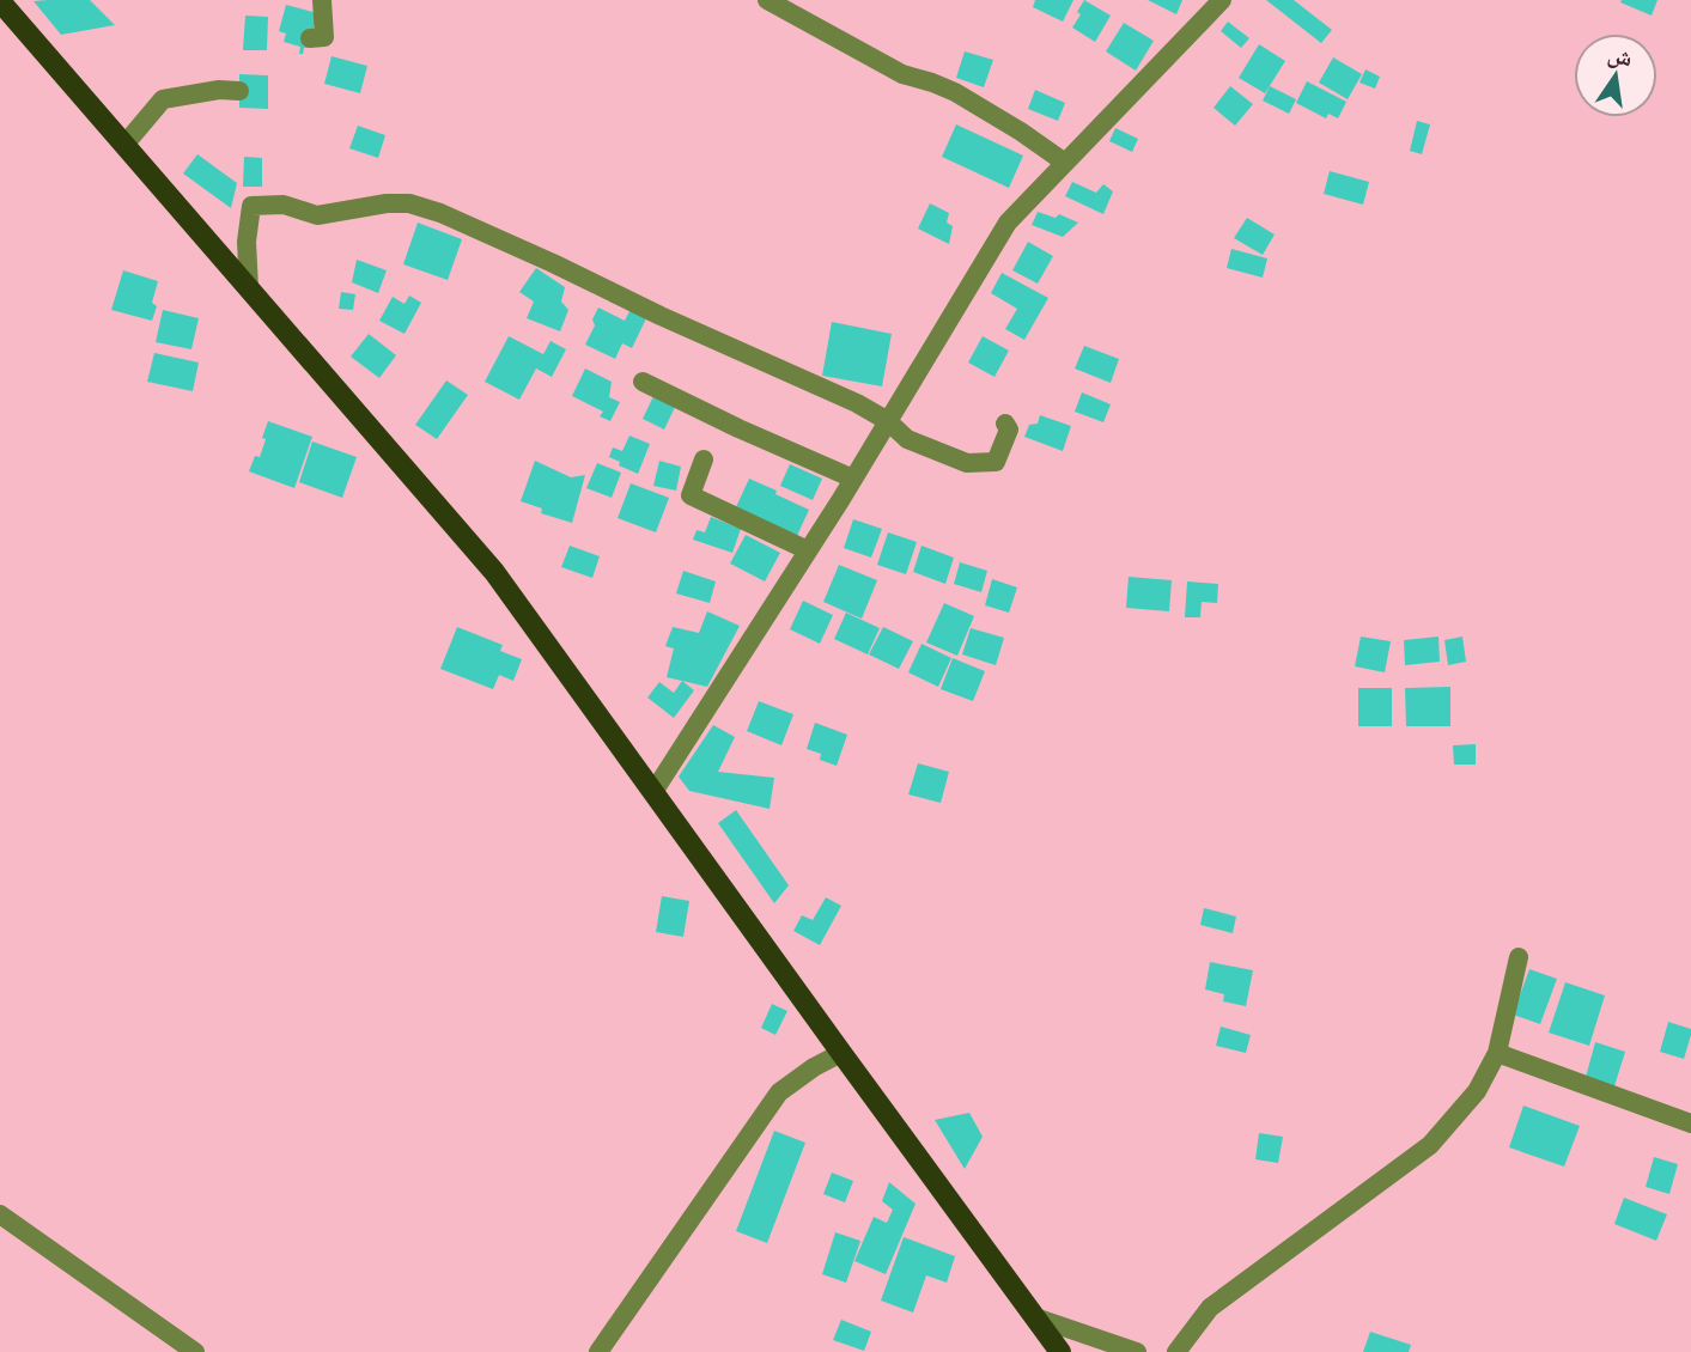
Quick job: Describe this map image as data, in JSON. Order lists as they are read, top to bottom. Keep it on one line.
{"north":"top"}
